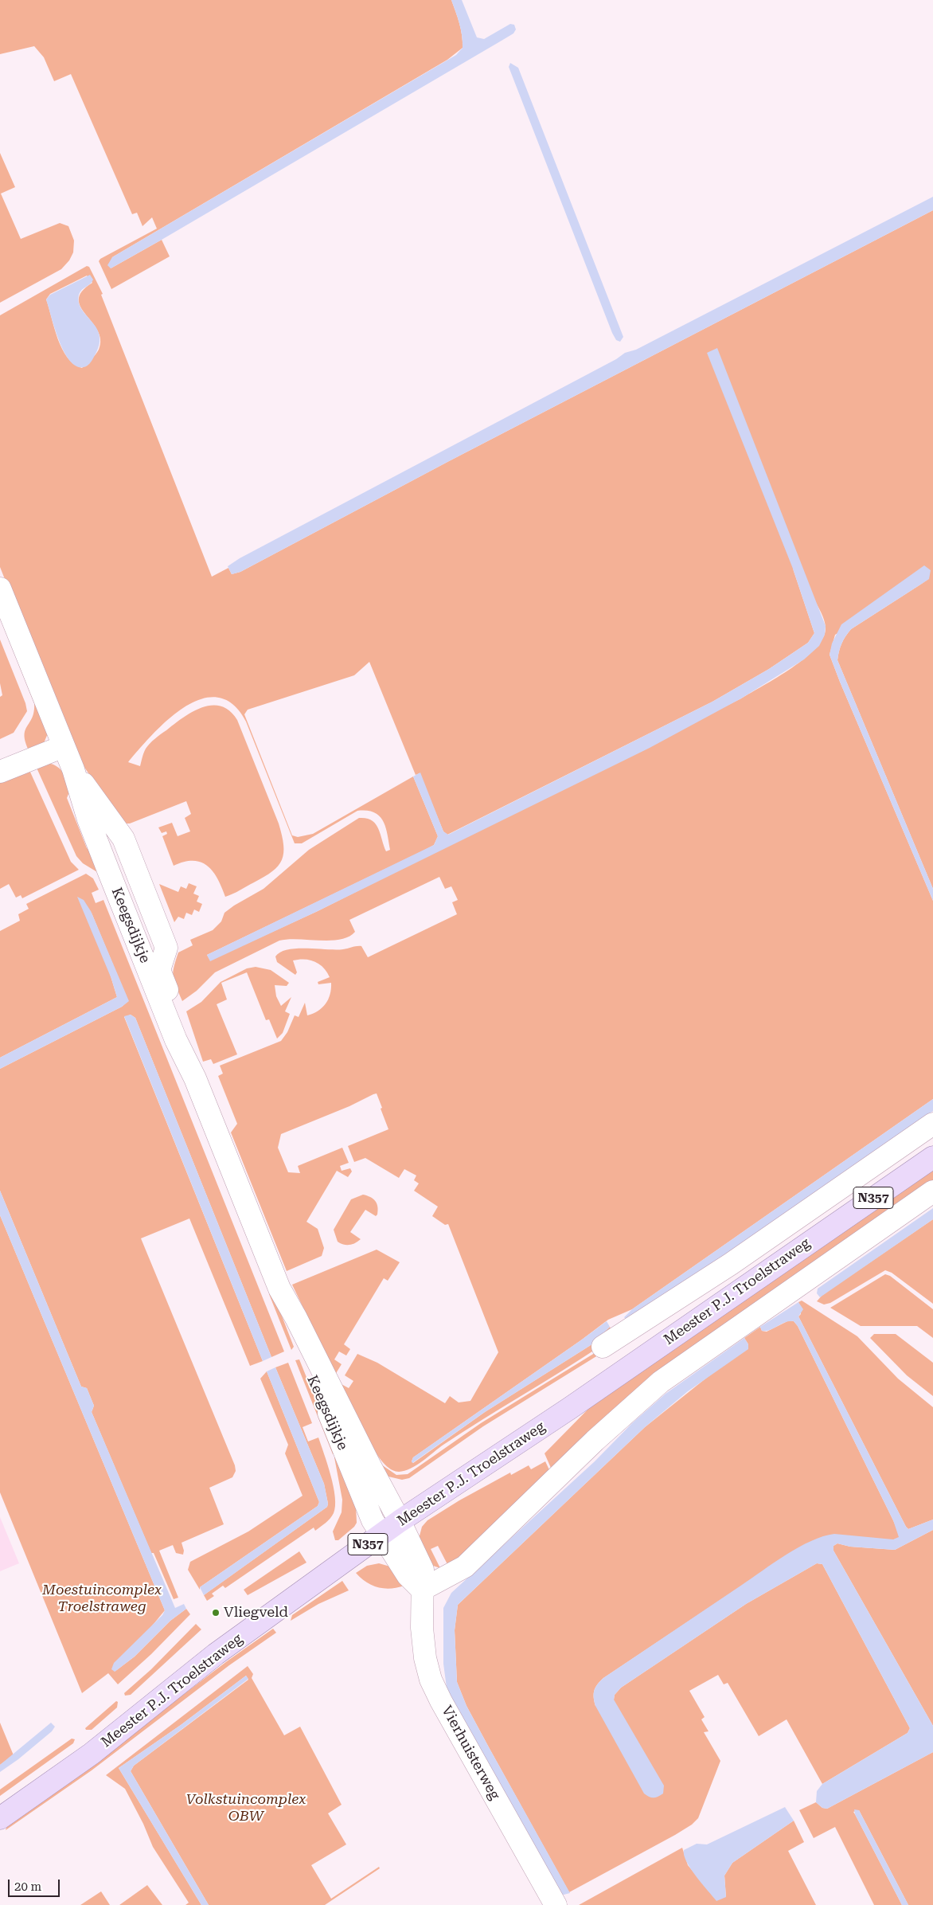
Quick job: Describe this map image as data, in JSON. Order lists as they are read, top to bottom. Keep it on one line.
{"streets":{"main road":["N357","Meester P.J. Troelstraweg"],"street":["Keegsdijkje","Vierhuisterweg"]},"crossings":[["Keegsdijkje","Meester P.J. Troelstraweg"],["Keegsdijkje","Vierhuisterweg"],["Meester P.J. Troelstraweg","Vierhuisterweg"]],"parks":["Moestuincomplex Troelstraweg","Volkstuincomplex OBW"],"places":["Vliegveld"],"scale_bar":"20 m"}
